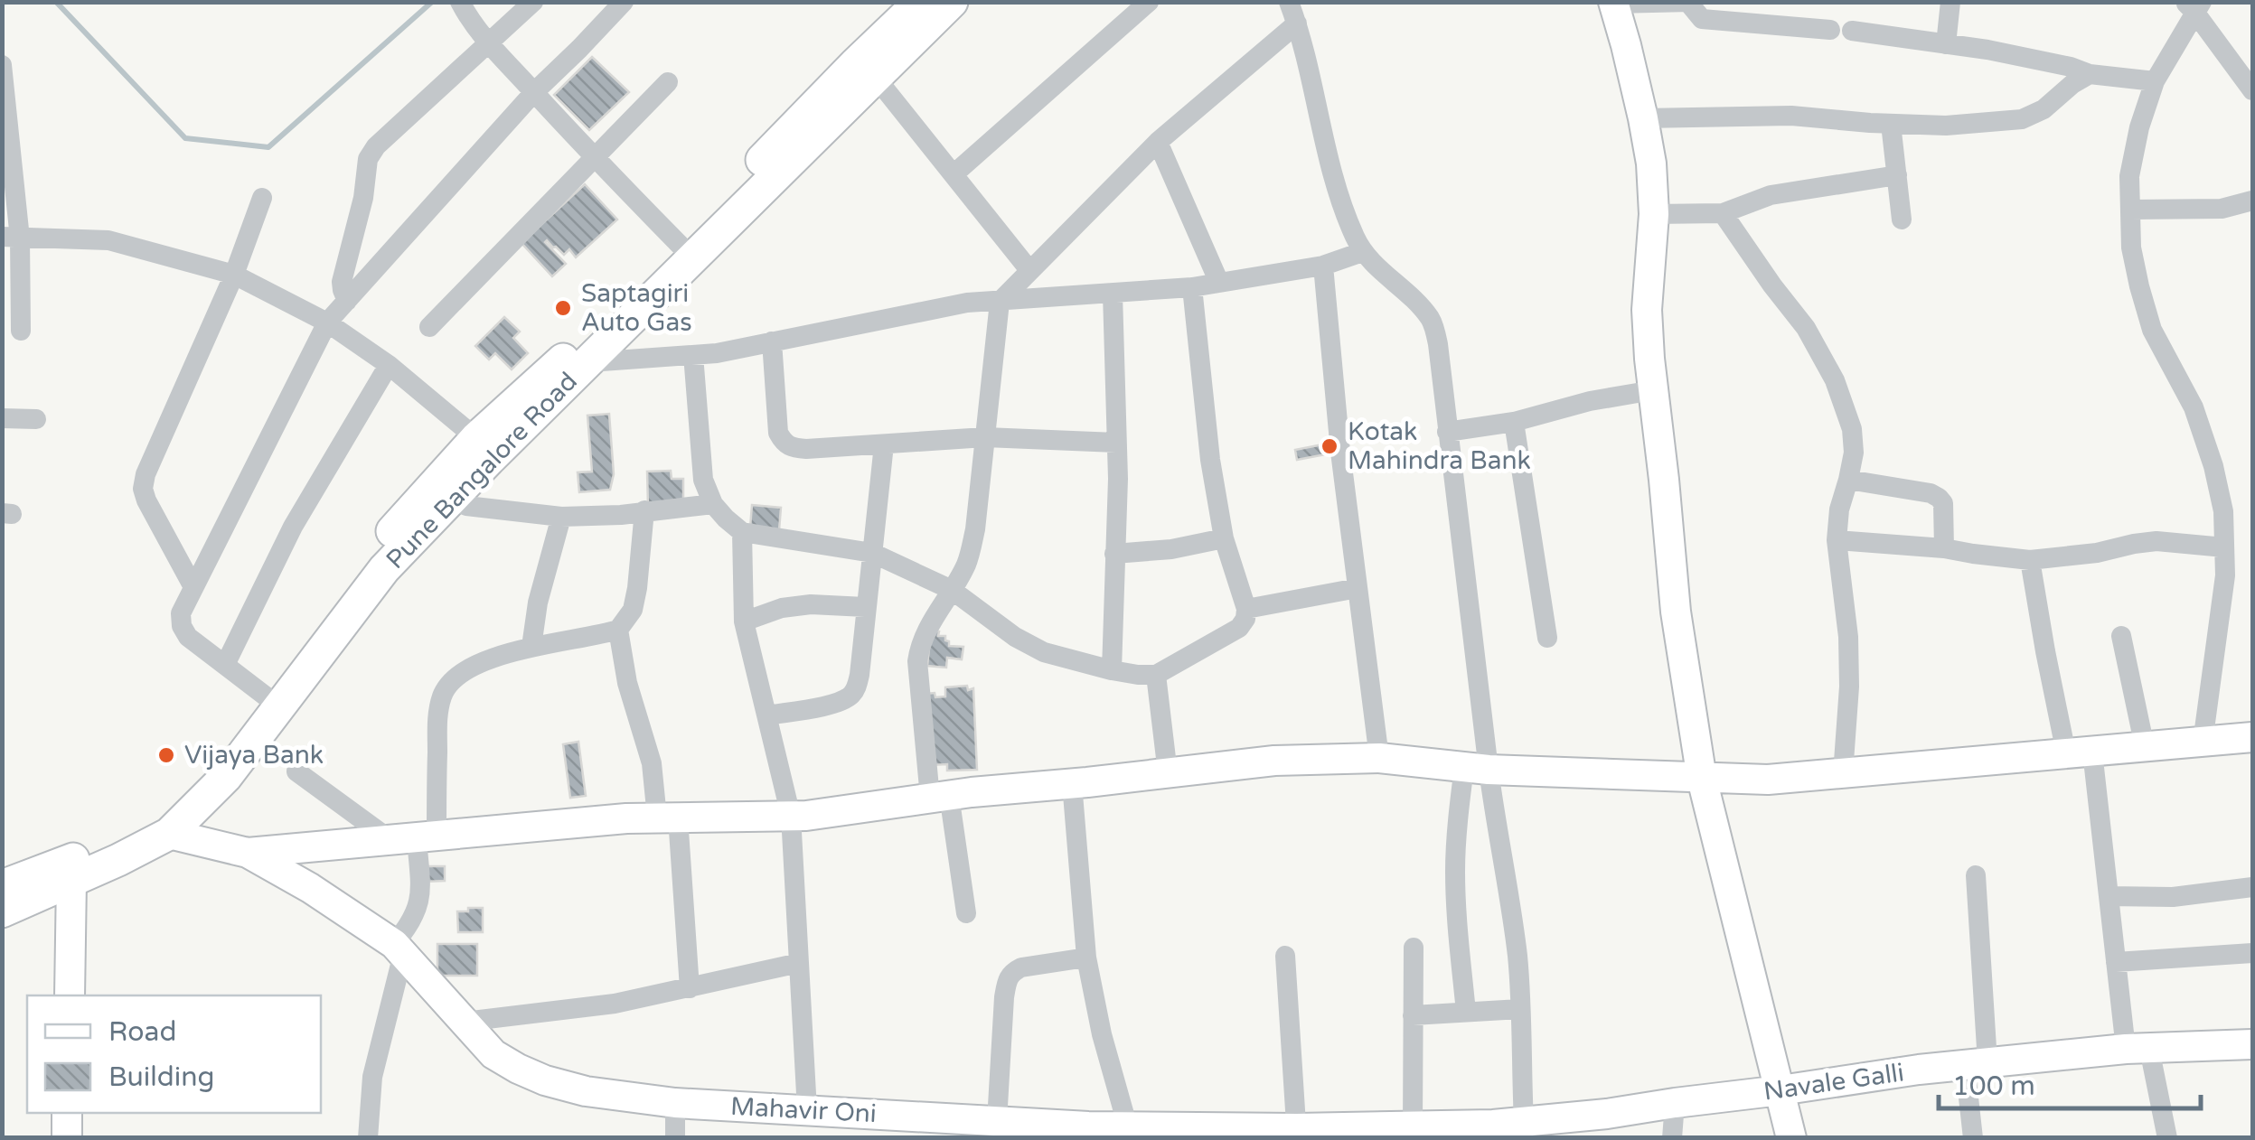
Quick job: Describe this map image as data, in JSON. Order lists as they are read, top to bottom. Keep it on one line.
{"streets":{"main road":["Pune Bangalore Road"],"street":["Navale Galli","Mahavir Oni"]},"crossings":[["Pune Bangalore Road","Mahavir Oni"],["Navale Galli","Mahavir Oni"]],"places":["Saptagiri Auto Gas","Kotak Mahindra Bank","Vijaya Bank"],"legend":["Road","Building"],"scale_bar":"100 m"}
